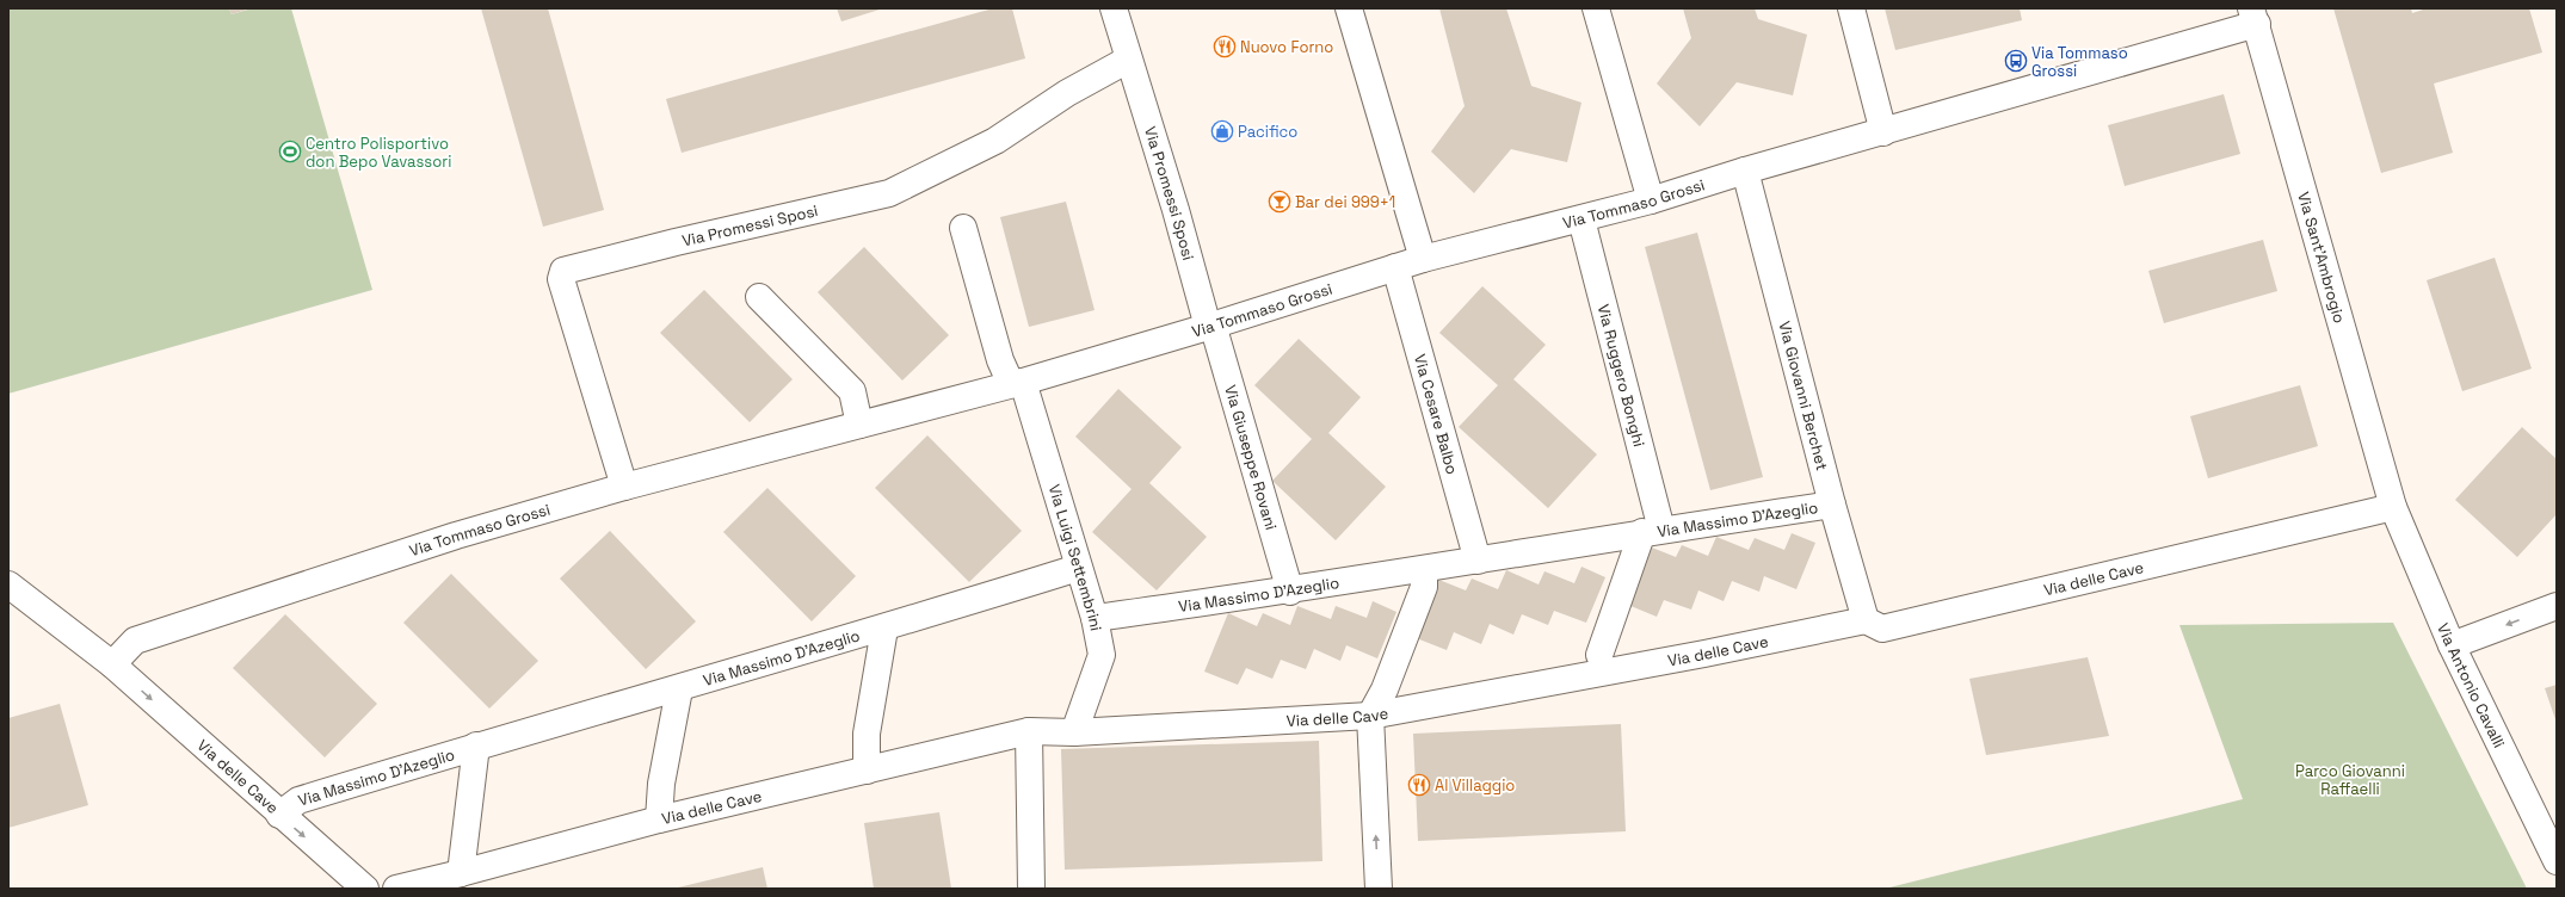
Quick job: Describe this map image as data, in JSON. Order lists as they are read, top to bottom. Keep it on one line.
{"streets":{"street":["Via Promessi Sposi","Via Tommaso Grossi","Via Sant'Ambrogio","Via Ruggero Bonghi","Via Giovanni Berchet","Via Cesare Balbo","Via Giuseppe Rovani","Via Massimo D'Azeglio","Via Luigi Settembrini","Via delle Cave","Via Antonio Cavalli"]},"crossings":[["Via Promessi Sposi","Via Tommaso Grossi"],["Via Promessi Sposi","Via Giuseppe Rovani"],["Via Tommaso Grossi","Via Sant'Ambrogio"],["Via Tommaso Grossi","Via Ruggero Bonghi"],["Via Tommaso Grossi","Via Giovanni Berchet"],["Via Tommaso Grossi","Via Cesare Balbo"],["Via Tommaso Grossi","Via Giuseppe Rovani"],["Via Tommaso Grossi","Via Luigi Settembrini"],["Via Tommaso Grossi","Via delle Cave"],["Via Sant'Ambrogio","Via delle Cave"],["Via Sant'Ambrogio","Via Antonio Cavalli"],["Via Ruggero Bonghi","Via Massimo D'Azeglio"],["Via Giovanni Berchet","Via Massimo D'Azeglio"],["Via Giovanni Berchet","Via delle Cave"],["Via Cesare Balbo","Via Massimo D'Azeglio"],["Via Giuseppe Rovani","Via Massimo D'Azeglio"],["Via Massimo D'Azeglio","Via Luigi Settembrini"],["Via Massimo D'Azeglio","Via delle Cave"],["Via Luigi Settembrini","Via delle Cave"],["Via delle Cave","Via Antonio Cavalli"]],"parks":["Parco Giovanni Raffaelli"],"places":{"restaurant":["Nuovo Forno","Al Villaggio"],"bus stop":["Via Tommaso Grossi"],"shop":["Pacifico"],"sports":["Centro Polisportivo don Bepo Vavassori"],"bar":["Bar dei 999+1"]}}
